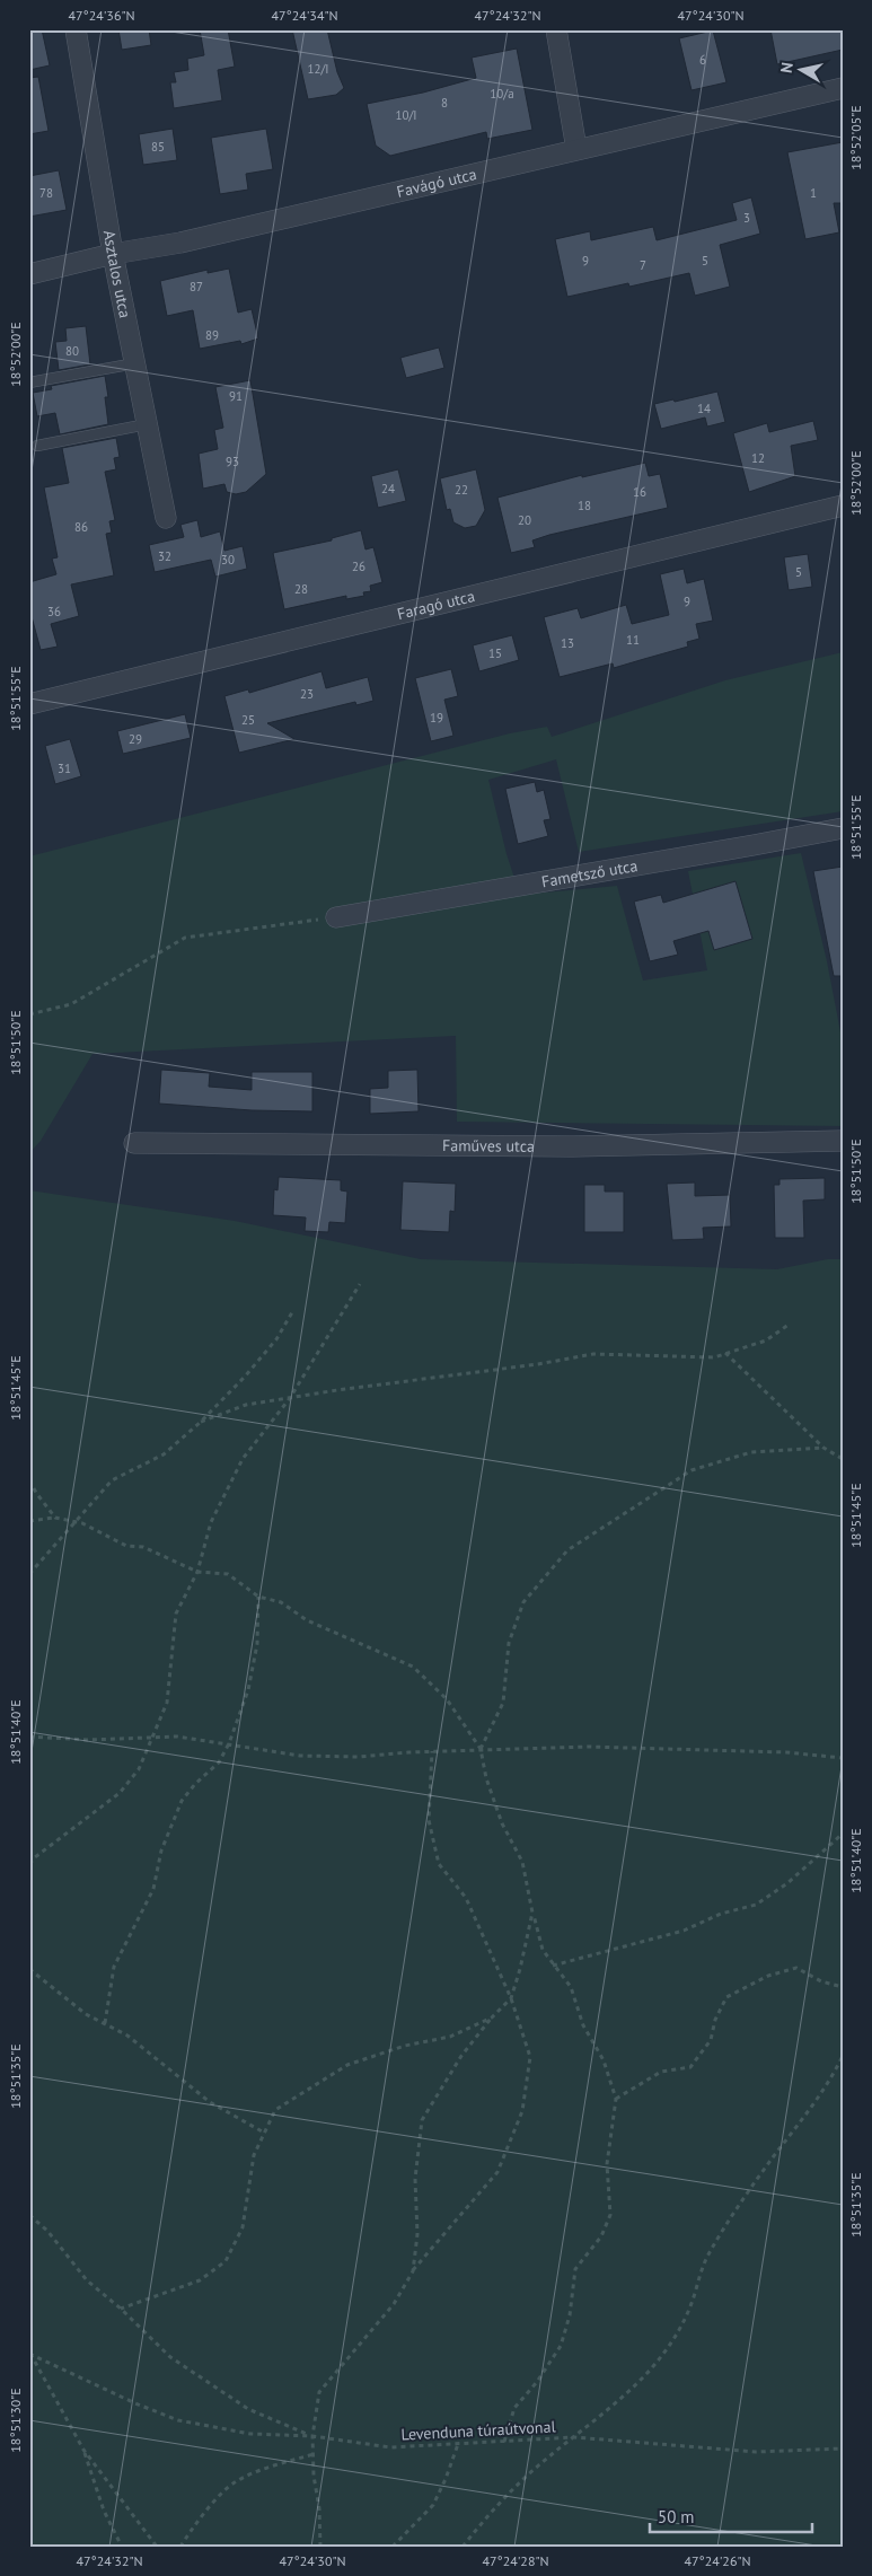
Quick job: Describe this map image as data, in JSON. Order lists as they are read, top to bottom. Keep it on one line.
{"streets":{"street":["Favágó utca","Asztalos utca","Faragó utca","Fametsző utca","Faműves utca"],"path":["Levenduna túraútvonal"]},"crossings":[["Favágó utca","Asztalos utca"]],"house_numbers":["6","12/I","10/a","8","10/I","85","78","1","3","9","5","7","87","89","80","91","14","12","93","24","22","16","18","20","86","32","30","26","5","28","9","36","11","13","15","23","19","25","29","31"],"scale_bar":"50 m","north":"left","coordinates":["47°24'36\"N","47°24'34\"N","47°24'32\"N","47°24'30\"N","18°52'05\"E","18°52'00\"E","18°51'55\"E","18°51'50\"E","18°51'45\"E","18°51'40\"E","18°51'35\"E","18°51'30\"E","47°24'28\"N","47°24'26\"N"]}
